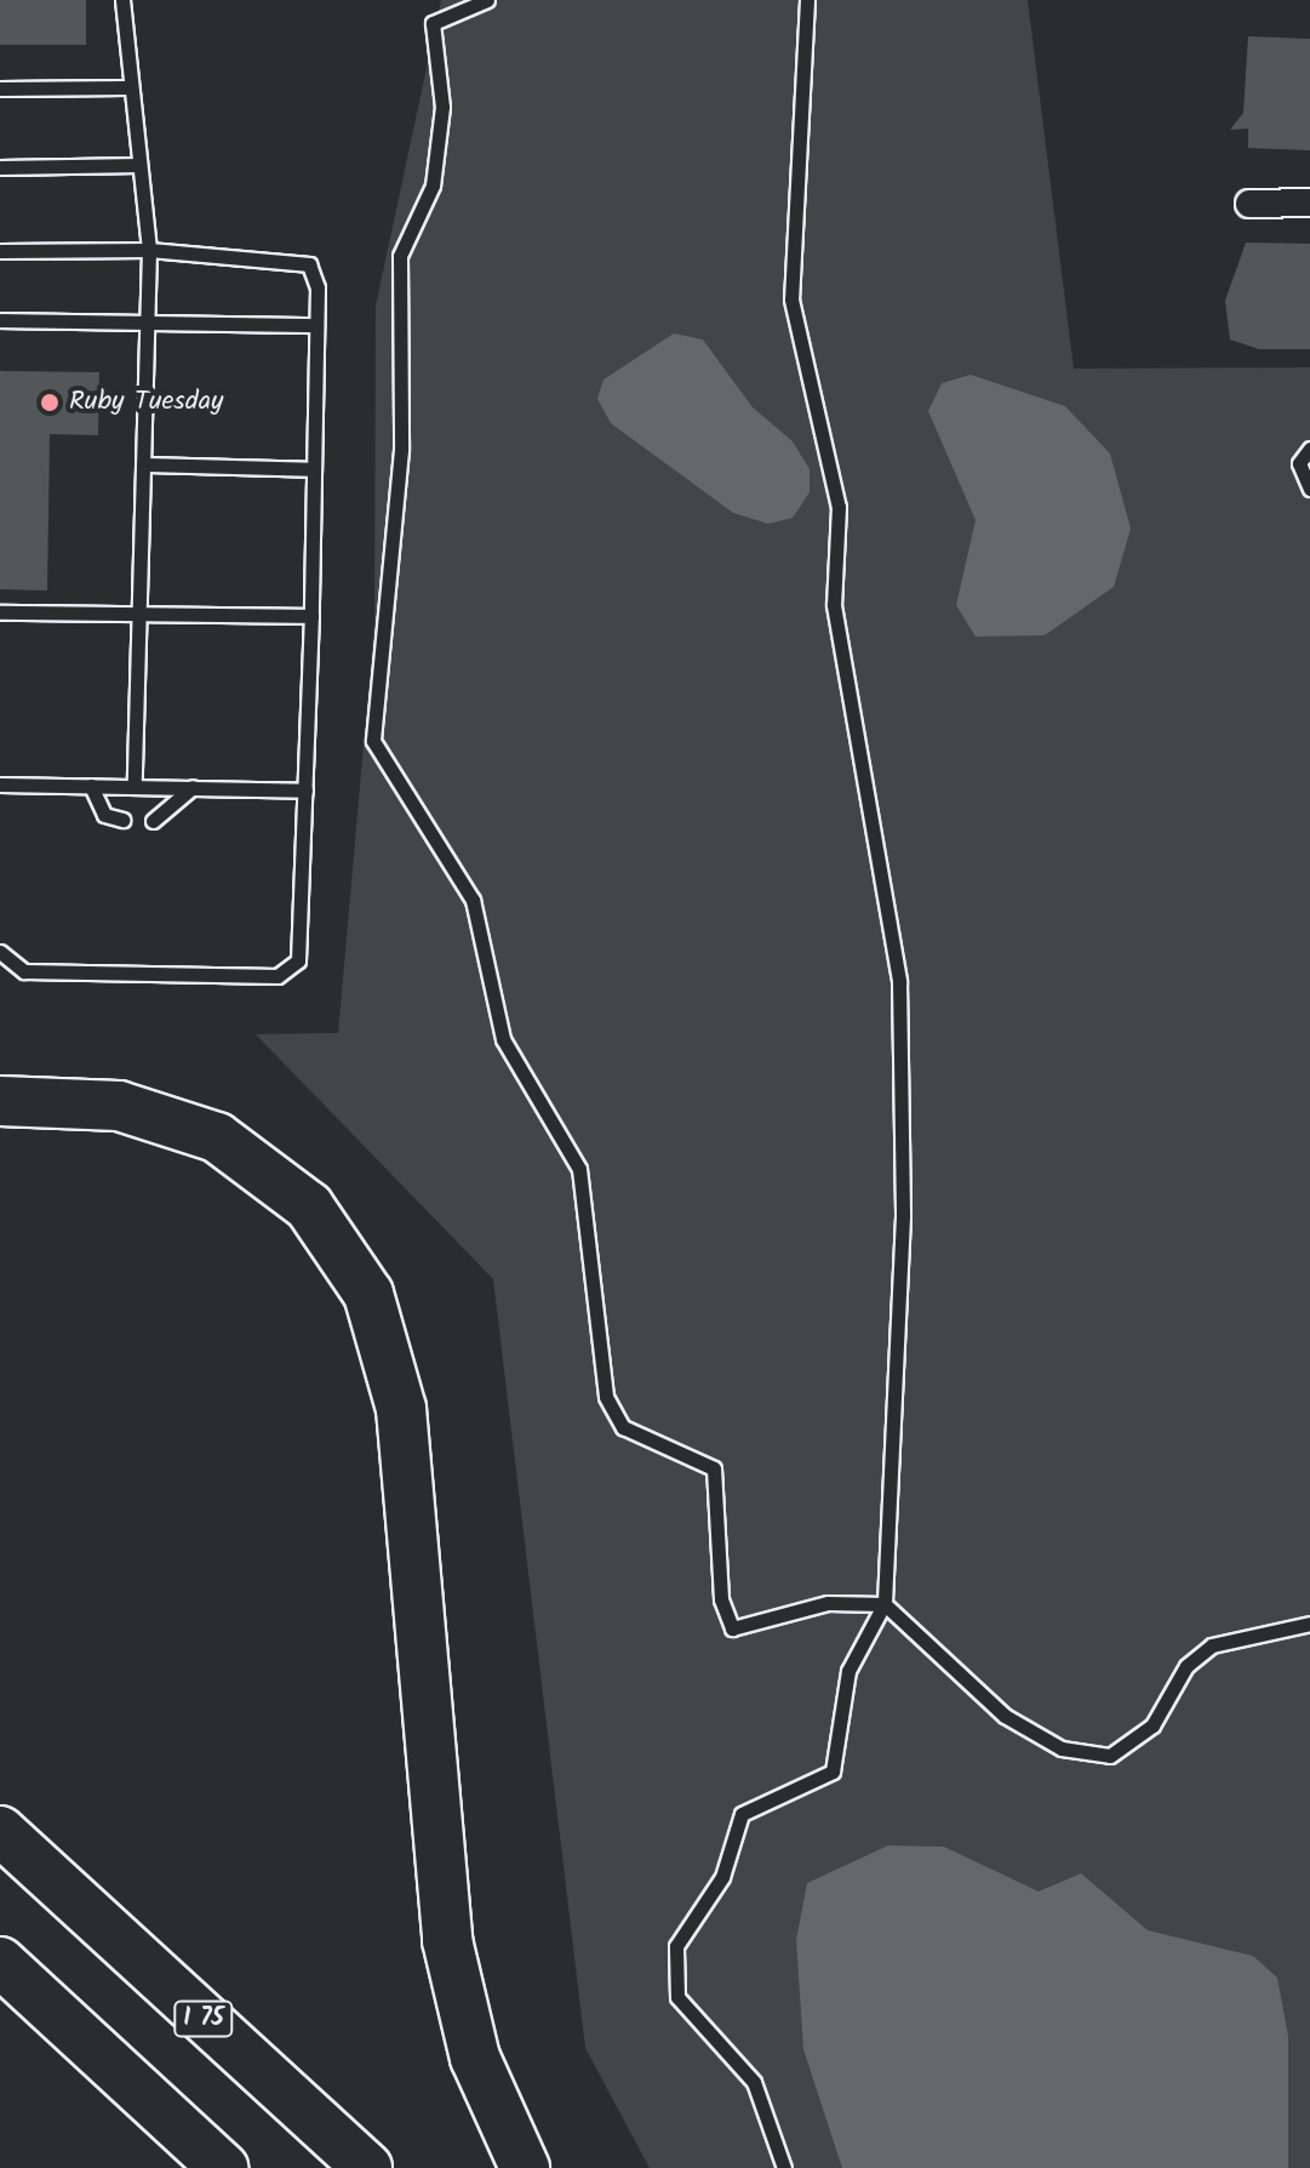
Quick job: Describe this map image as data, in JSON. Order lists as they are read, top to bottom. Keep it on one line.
{"streets":{"highway":["I 75"]},"places":["Ruby Tuesday"]}
